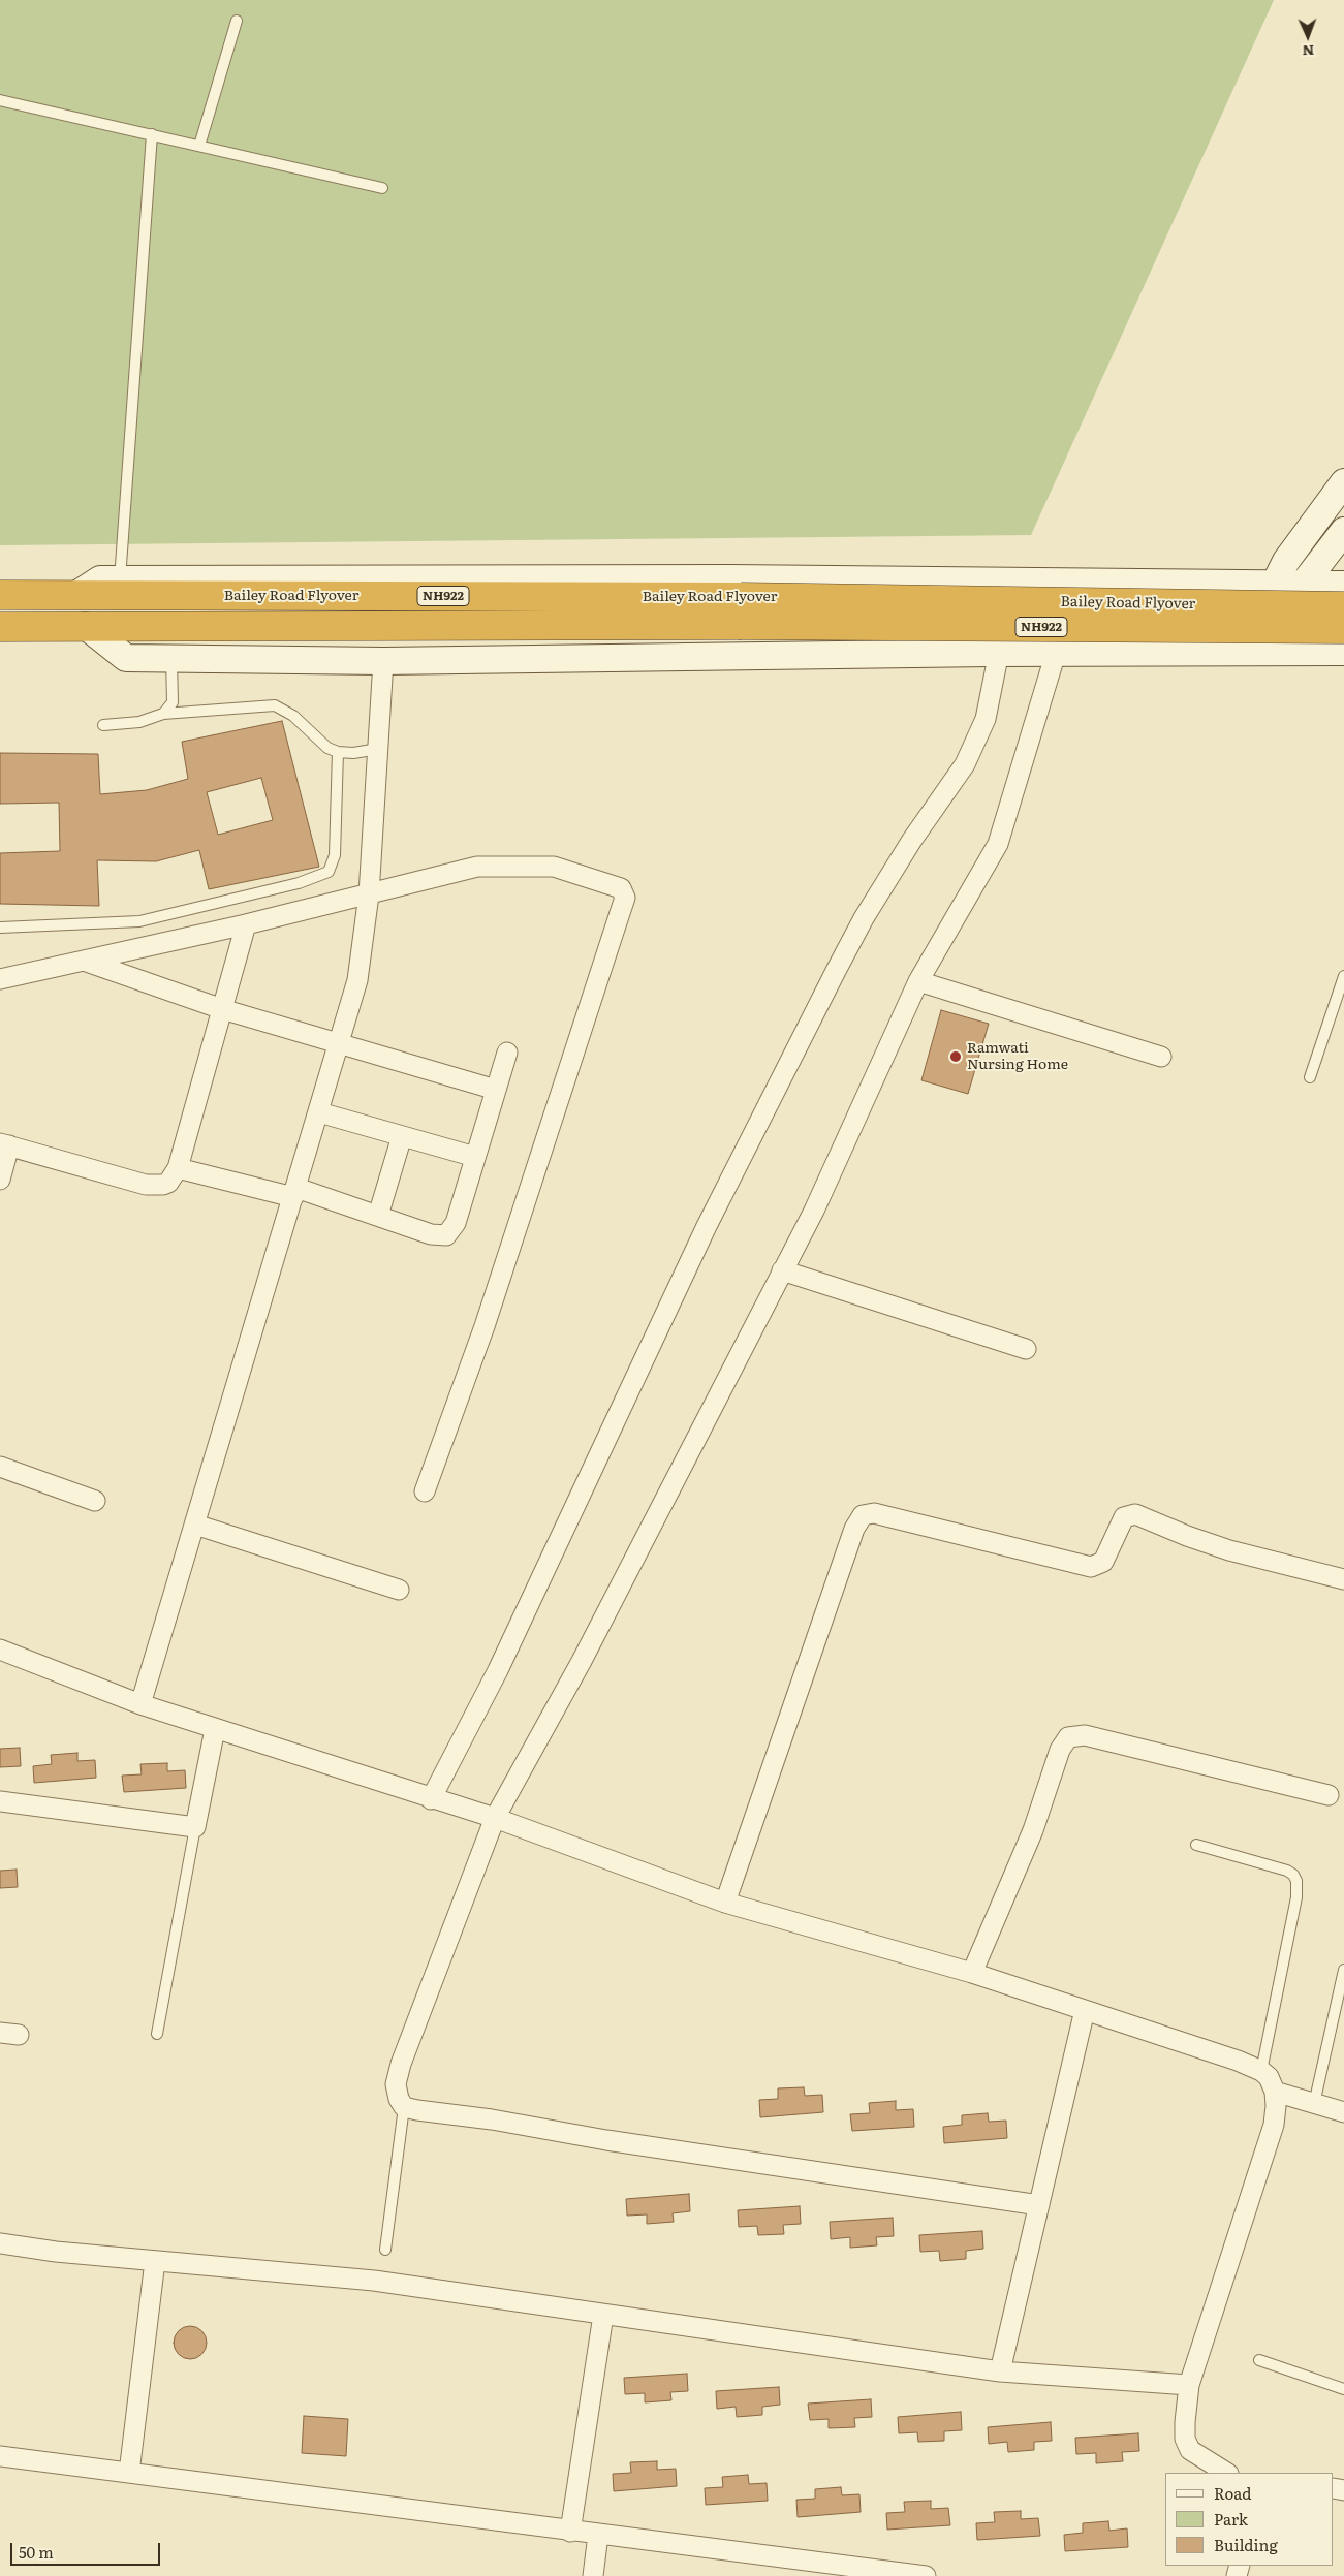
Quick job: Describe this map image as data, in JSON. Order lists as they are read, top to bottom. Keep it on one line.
{"streets":{"highway":["Bailey Road Flyover","NH922"]},"crossings":[["Bailey Road Flyover","NH922"]],"places":["Ramwati Nursing Home"],"legend":["Road","Park","Building"],"scale_bar":"50 m","north":"bottom"}
